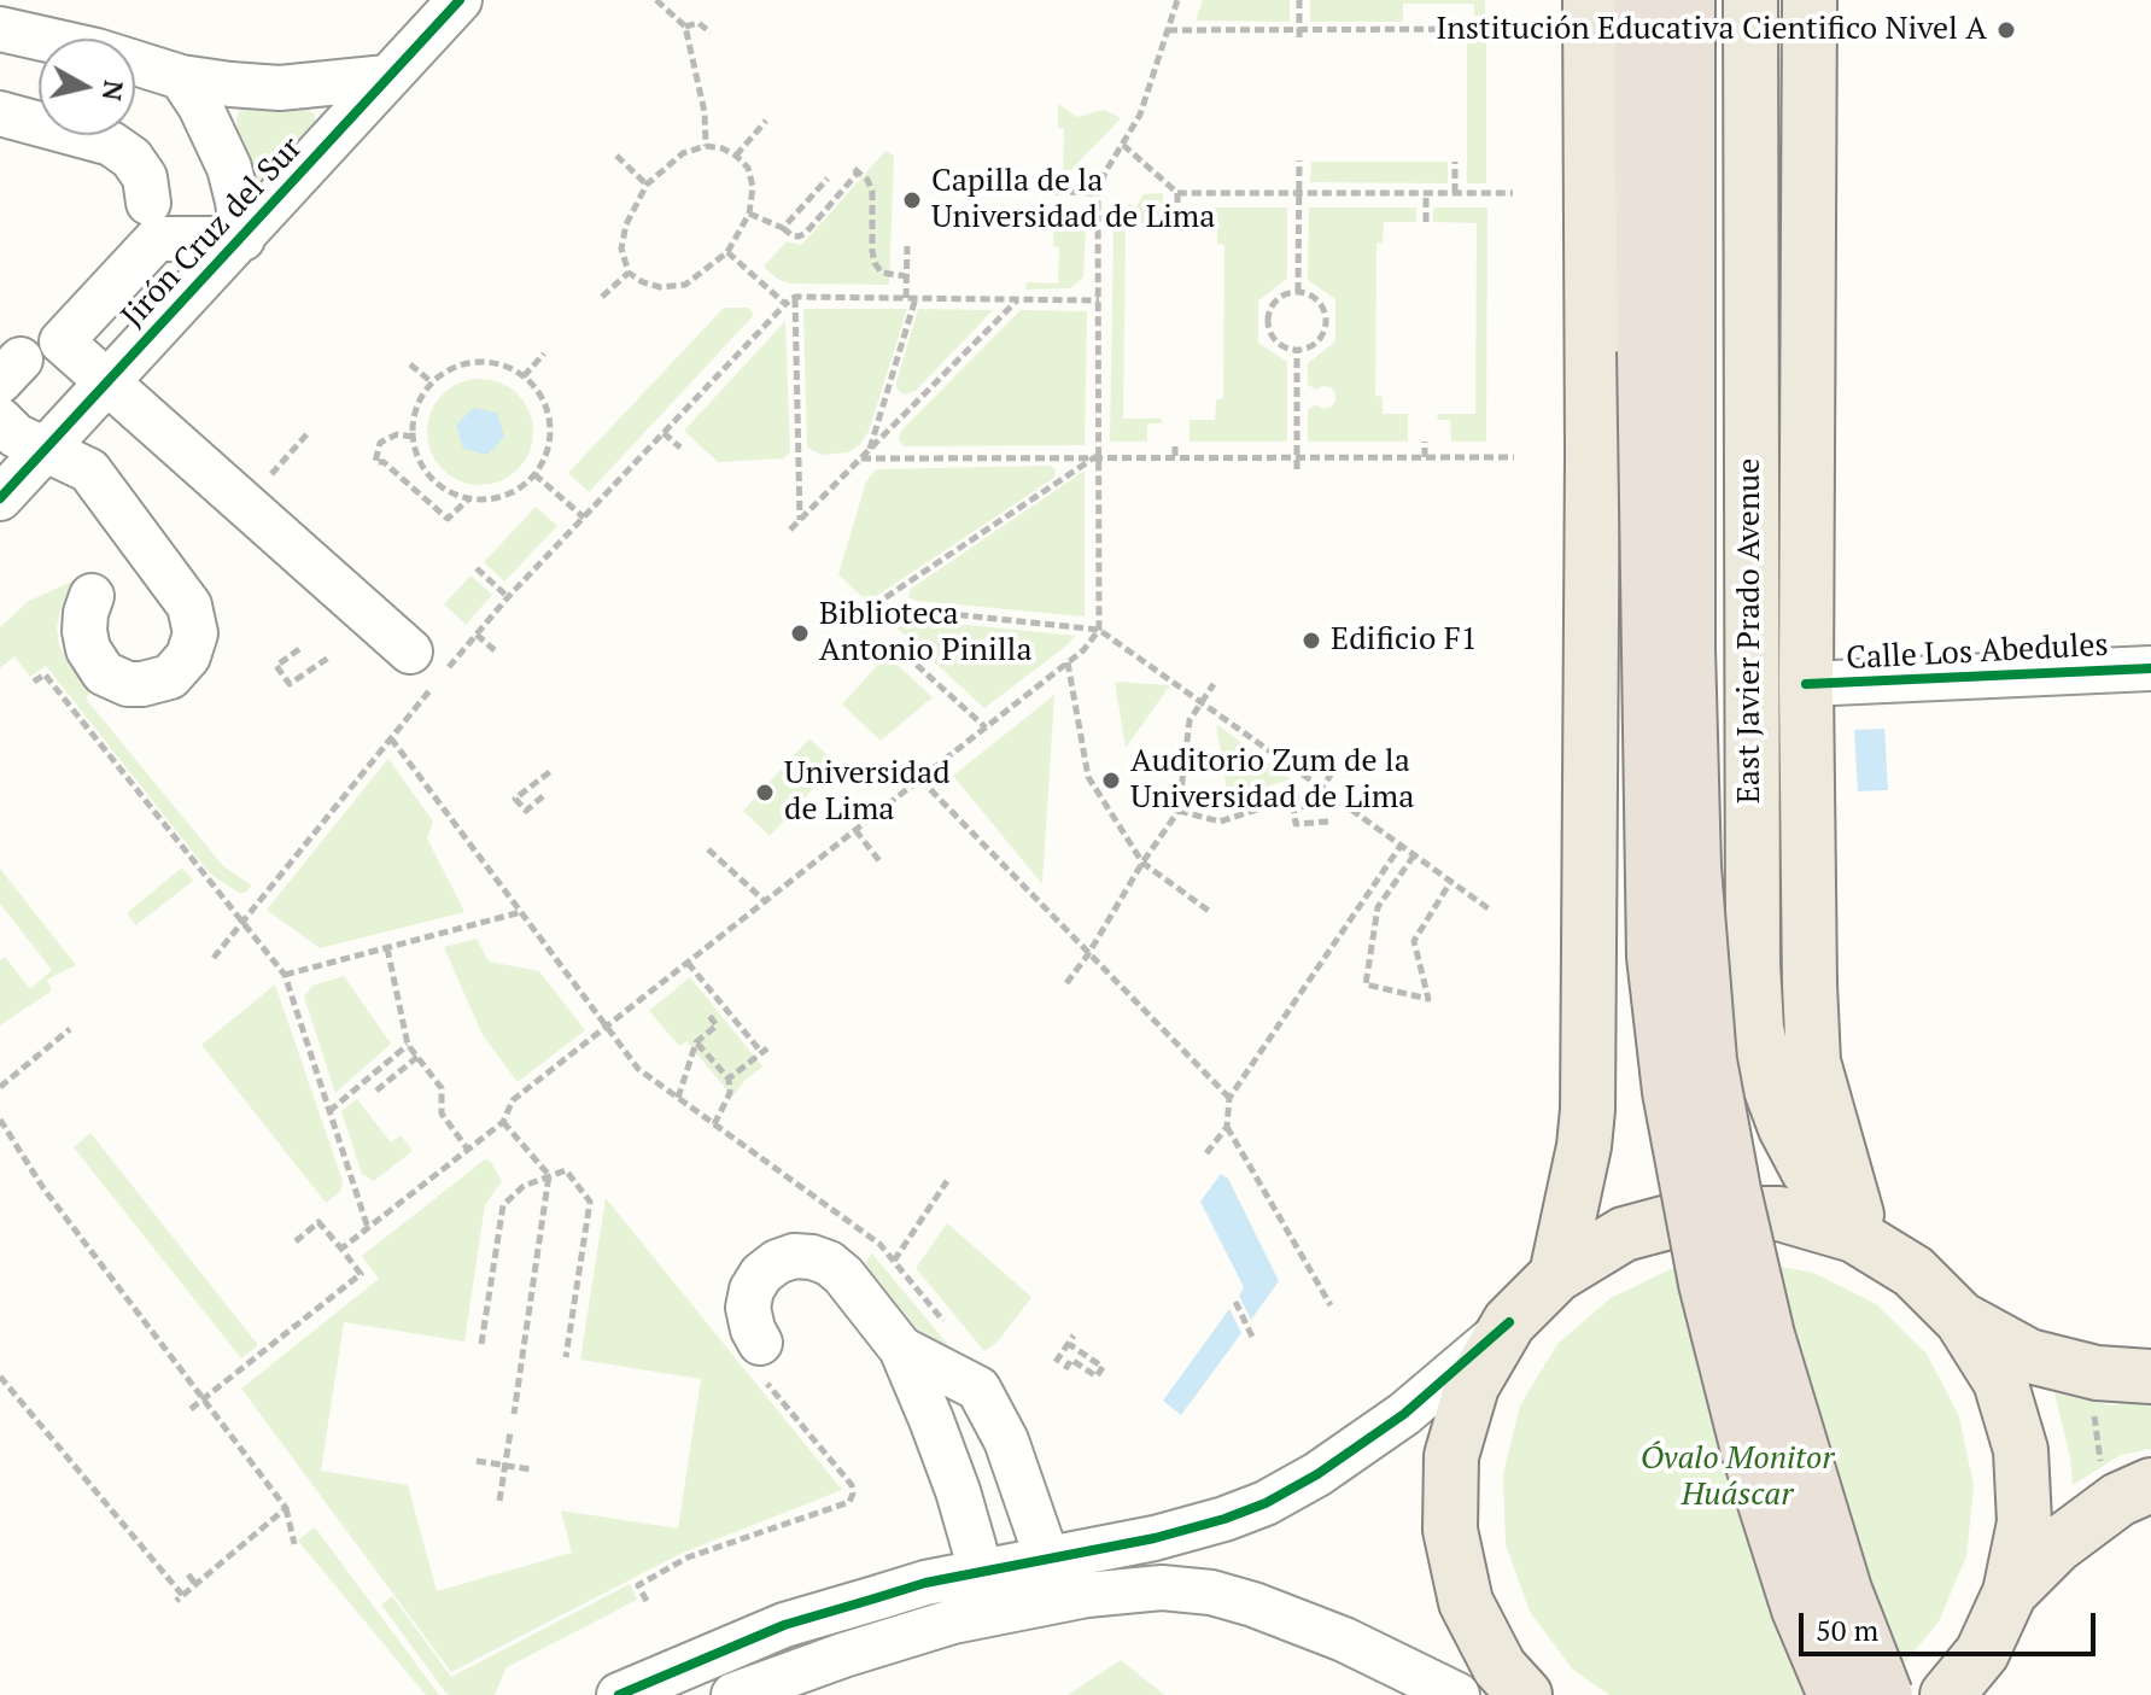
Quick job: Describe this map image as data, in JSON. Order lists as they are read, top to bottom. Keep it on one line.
{"streets":{"main road":["East Javier Prado Avenue"],"street":["Jirón Cruz del Sur","Calle Los Abedules"]},"crossings":[["East Javier Prado Avenue","Calle Los Abedules"]],"parks":["Óvalo Monitor Huáscar"],"places":["Institución Educativa Cientifico Nivel A","Capilla de la Universidad de Lima","Biblioteca Antonio Pinilla","Edificio F1","Auditorio Zum de la Universidad de Lima","Universidad de Lima"],"scale_bar":"50 m","north":"right"}
